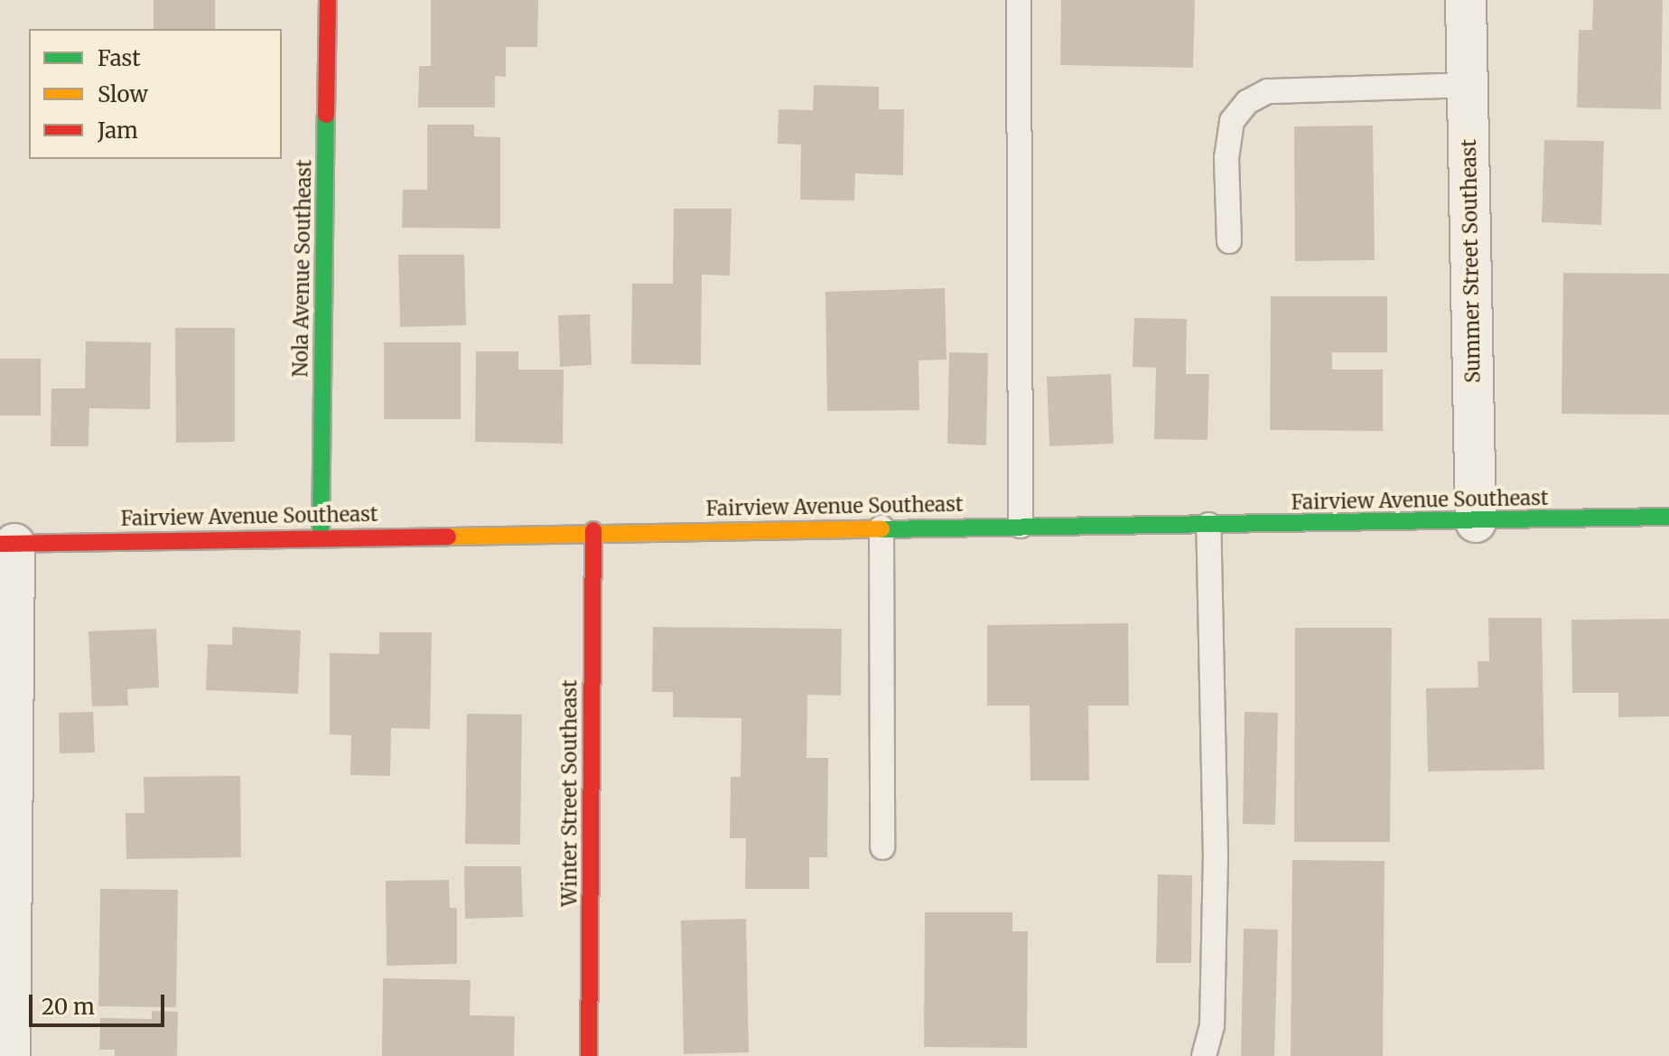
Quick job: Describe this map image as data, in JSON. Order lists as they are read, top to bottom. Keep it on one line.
{"streets":{"main road":["Nola Avenue Southeast","Fairview Avenue Southeast","Winter Street Southeast"],"street":["Summer Street Southeast"]},"crossings":[["Summer Street Southeast","Fairview Avenue Southeast"],["Nola Avenue Southeast","Fairview Avenue Southeast"],["Fairview Avenue Southeast","Winter Street Southeast"]],"legend":["Fast","Slow","Jam"],"scale_bar":"20 m"}
